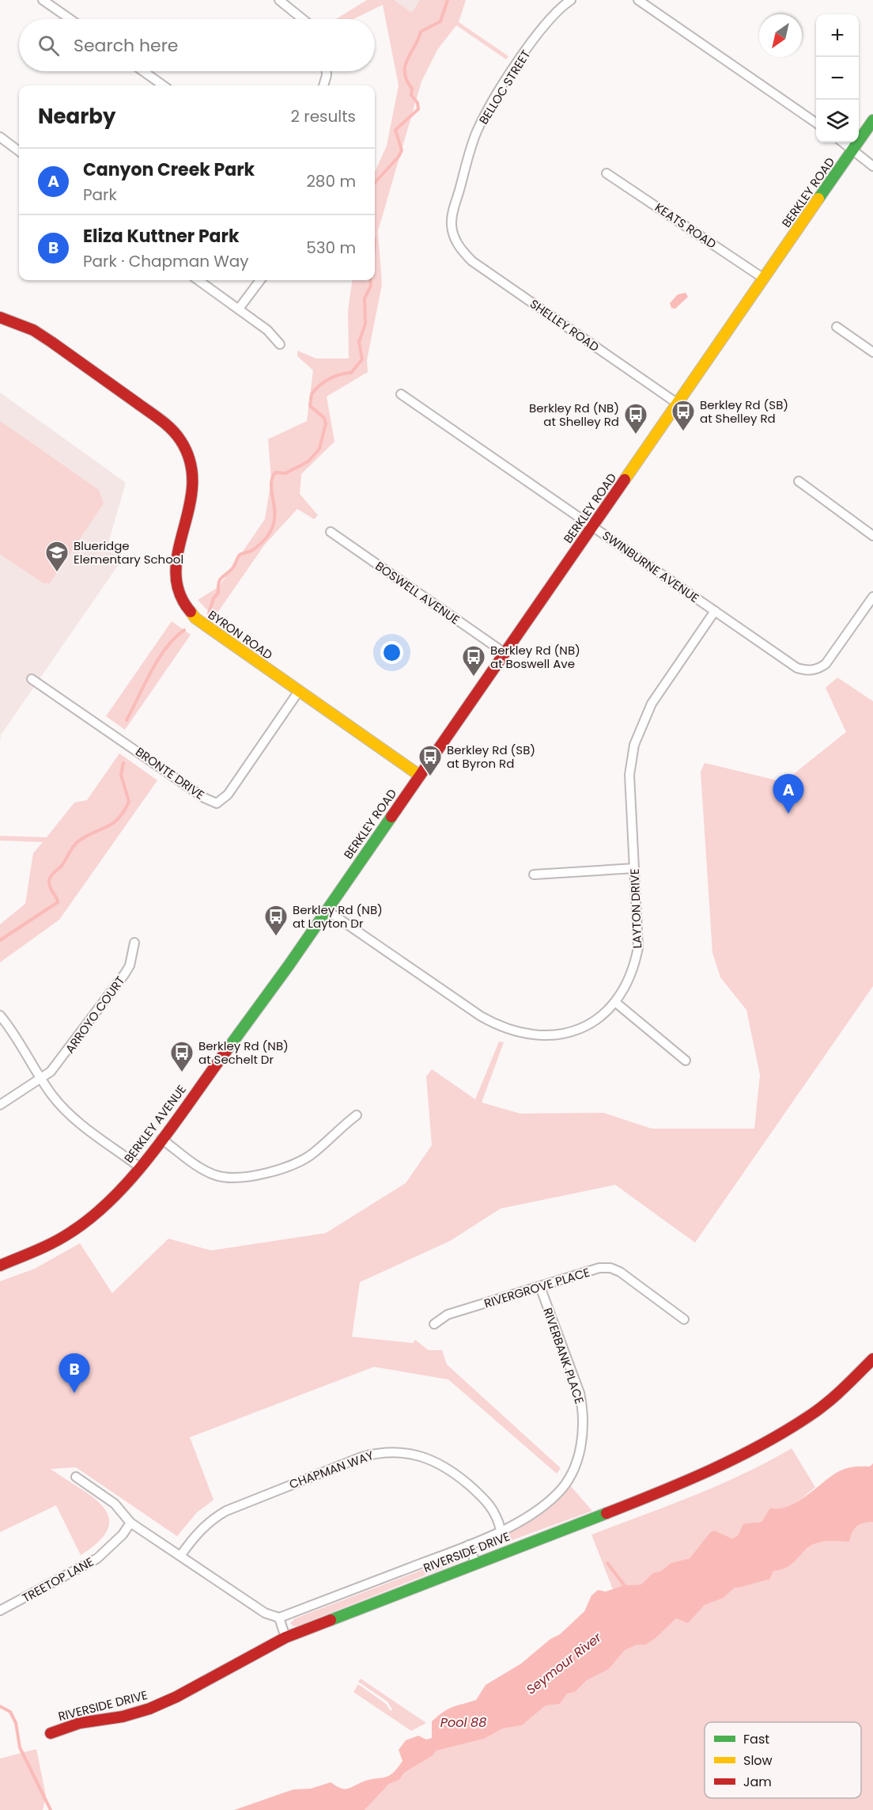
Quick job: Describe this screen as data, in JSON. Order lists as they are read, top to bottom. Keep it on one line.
{"streets":{"street":["BELLOC STREET","BERKLEY ROAD","KEATS ROAD","SHELLEY ROAD","SWINBURNE AVENUE","BOSWELL AVENUE","BYRON ROAD","BRONTE DRIVE","LAYTON DRIVE","ARROYO COURT","BERKLEY AVENUE","RIVERGROVE PLACE","RIVERBANK PLACE","CHAPMAN WAY","RIVERSIDE DRIVE","TREETOP LANE"]},"crossings":[["BELLOC STREET","SHELLEY ROAD"],["BERKLEY ROAD","KEATS ROAD"],["BERKLEY ROAD","SHELLEY ROAD"],["BERKLEY ROAD","SWINBURNE AVENUE"],["BERKLEY ROAD","BOSWELL AVENUE"],["BERKLEY ROAD","BYRON ROAD"],["BERKLEY ROAD","LAYTON DRIVE"],["BERKLEY ROAD","BERKLEY AVENUE"],["SWINBURNE AVENUE","LAYTON DRIVE"],["BYRON ROAD","BRONTE DRIVE"],["LAYTON DRIVE","BERKLEY AVENUE"],["RIVERGROVE PLACE","RIVERBANK PLACE"],["RIVERBANK PLACE","CHAPMAN WAY"],["RIVERBANK PLACE","RIVERSIDE DRIVE"],["CHAPMAN WAY","RIVERSIDE DRIVE"]],"water":["Seymour River","Pool 88"],"places":{"bus stop":["Berkley Rd (SB) at Shelley Rd","Berkley Rd (NB) at Shelley Rd","Berkley Rd (NB) at Boswell Ave","Berkley Rd (SB) at Byron Rd","Berkley Rd (NB) at Layton Dr","Berkley Rd (NB) at Sechelt Dr"],"school or university":["Blueridge Elementary School"]},"legend":["Fast","Slow","Jam"],"north":"bottom left","page":{"map_buttons":["+","−"],"search":"Search here","heading":["Nearby","2 results"],"list":[{"mark":"A","name":"Canyon Creek Park","note":"Park","value":"280 m"},{"mark":"B","name":"Eliza Kuttner Park","note":"Park · Chapman Way","value":"530 m"}],"pins":["A","B"]}}
